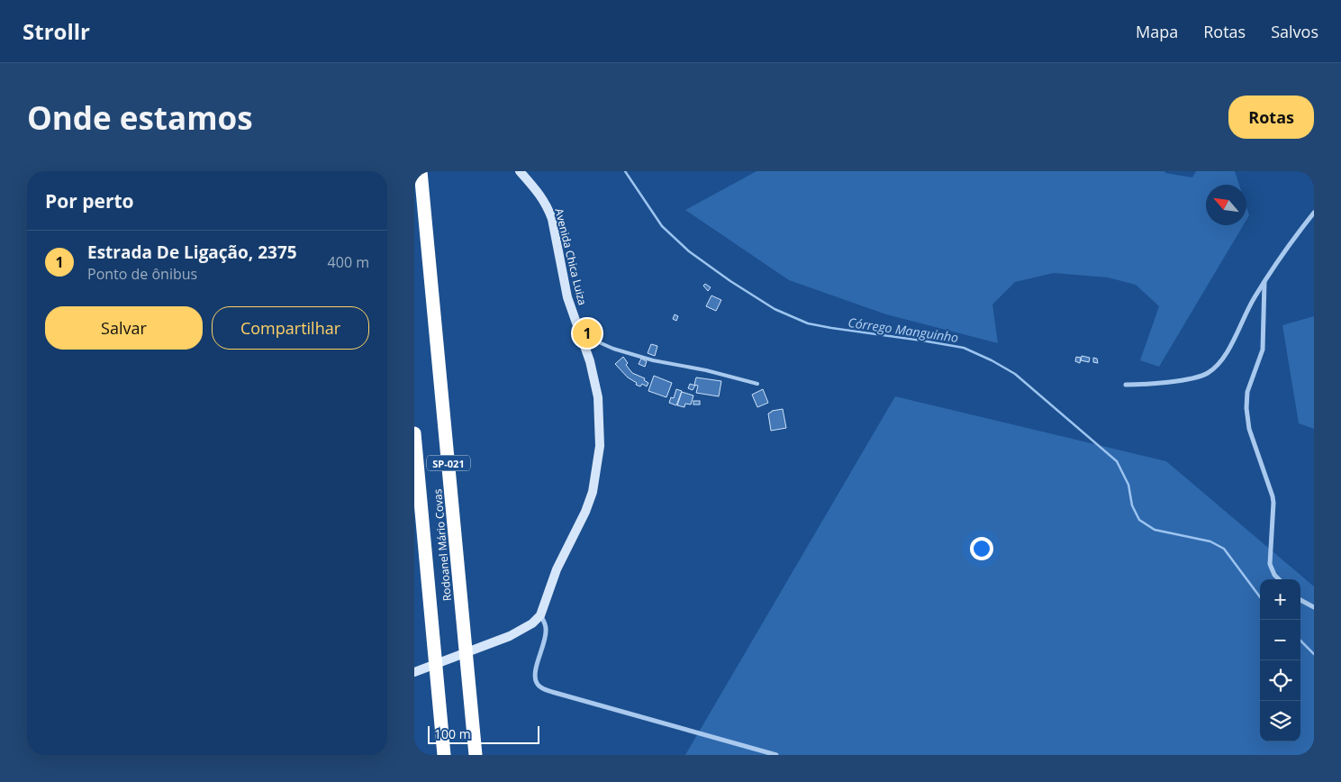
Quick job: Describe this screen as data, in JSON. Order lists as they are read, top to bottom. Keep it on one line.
{"streets":{"highway":["SP-021","Rodoanel Mário Covas"],"main road":["Avenida Chica Luiza"]},"water":["Córrego Manguinho"],"scale_bar":"100 m","north":"top left","page":{"header":"Strollr","nav":["Mapa","Rotas","Salvos"],"buttons":["Rotas",["Salvar","Compartilhar"]],"title":"Onde estamos","heading":"Por perto","list":[{"mark":"1","name":"Estrada De Ligação, 2375","note":"Ponto de ônibus","value":"400 m"}],"pins":"1","map_buttons":["+","−"],"scale":"100 m"}}
